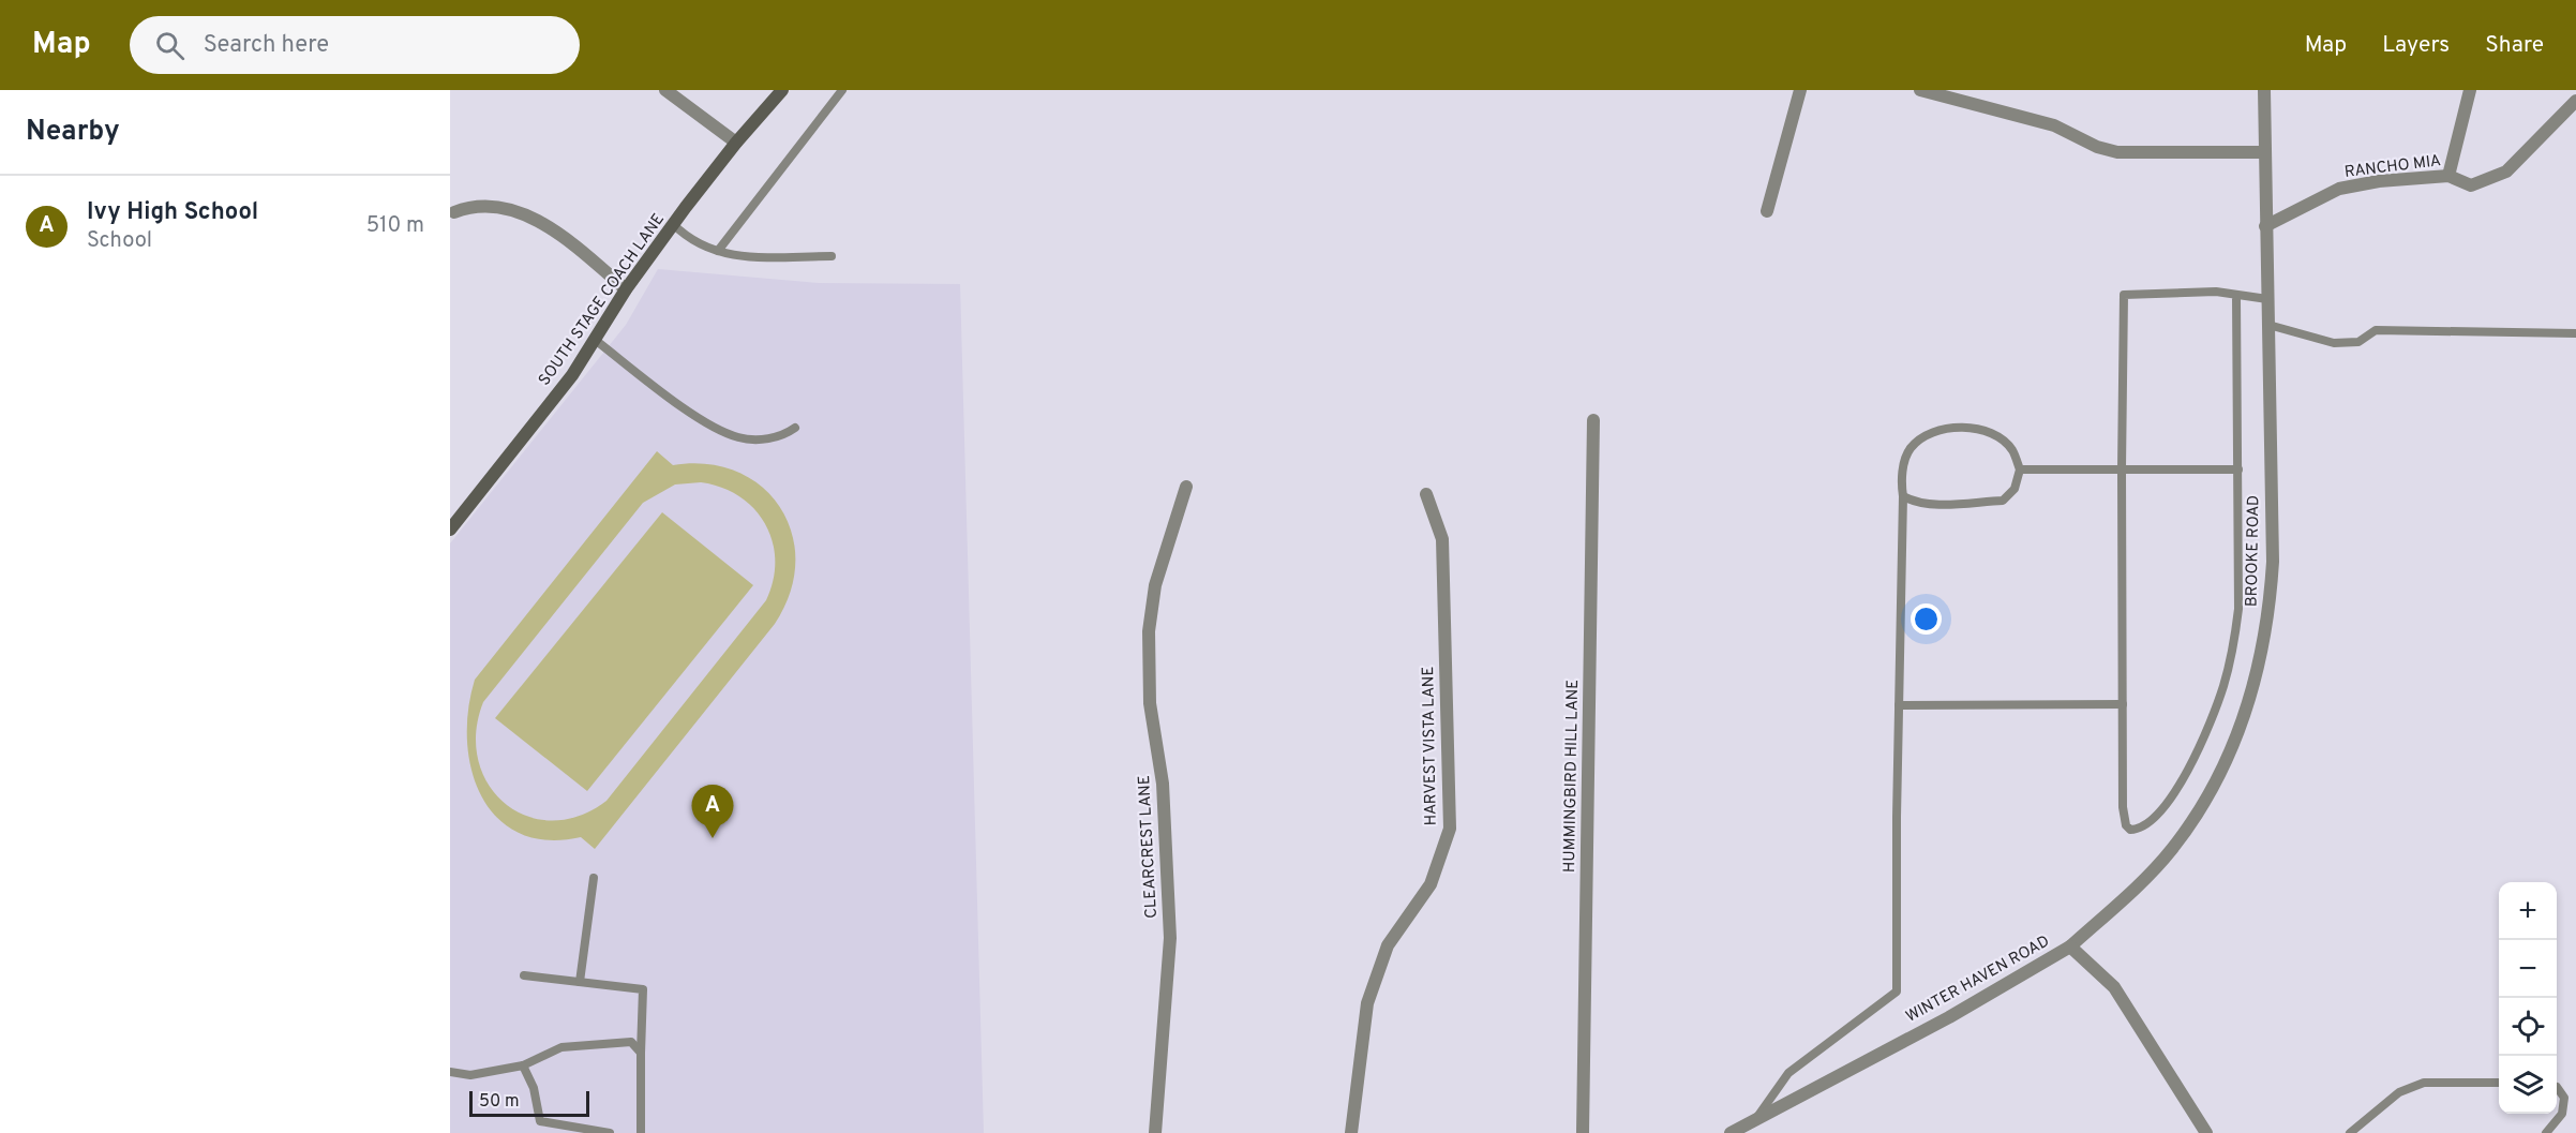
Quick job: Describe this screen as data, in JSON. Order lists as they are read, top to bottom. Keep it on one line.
{"streets":{"main road":["SOUTH STAGE COACH LANE"],"street":["RANCHO MIA","BROOKE ROAD","HARVEST VISTA LANE","HUMMINGBIRD HILL LANE","CLEARCREST LANE","WINTER HAVEN ROAD"]},"crossings":[["RANCHO MIA","BROOKE ROAD"],["BROOKE ROAD","WINTER HAVEN ROAD"]],"scale_bar":"50 m","page":{"header":"Map","search":"Search here","nav":["Map","Layers","Share"],"heading":"Nearby","list":[{"mark":"A","name":"Ivy High School","note":"School","value":"510 m"}],"pins":"A","map_buttons":["+","−"],"scale":"50 m"}}
